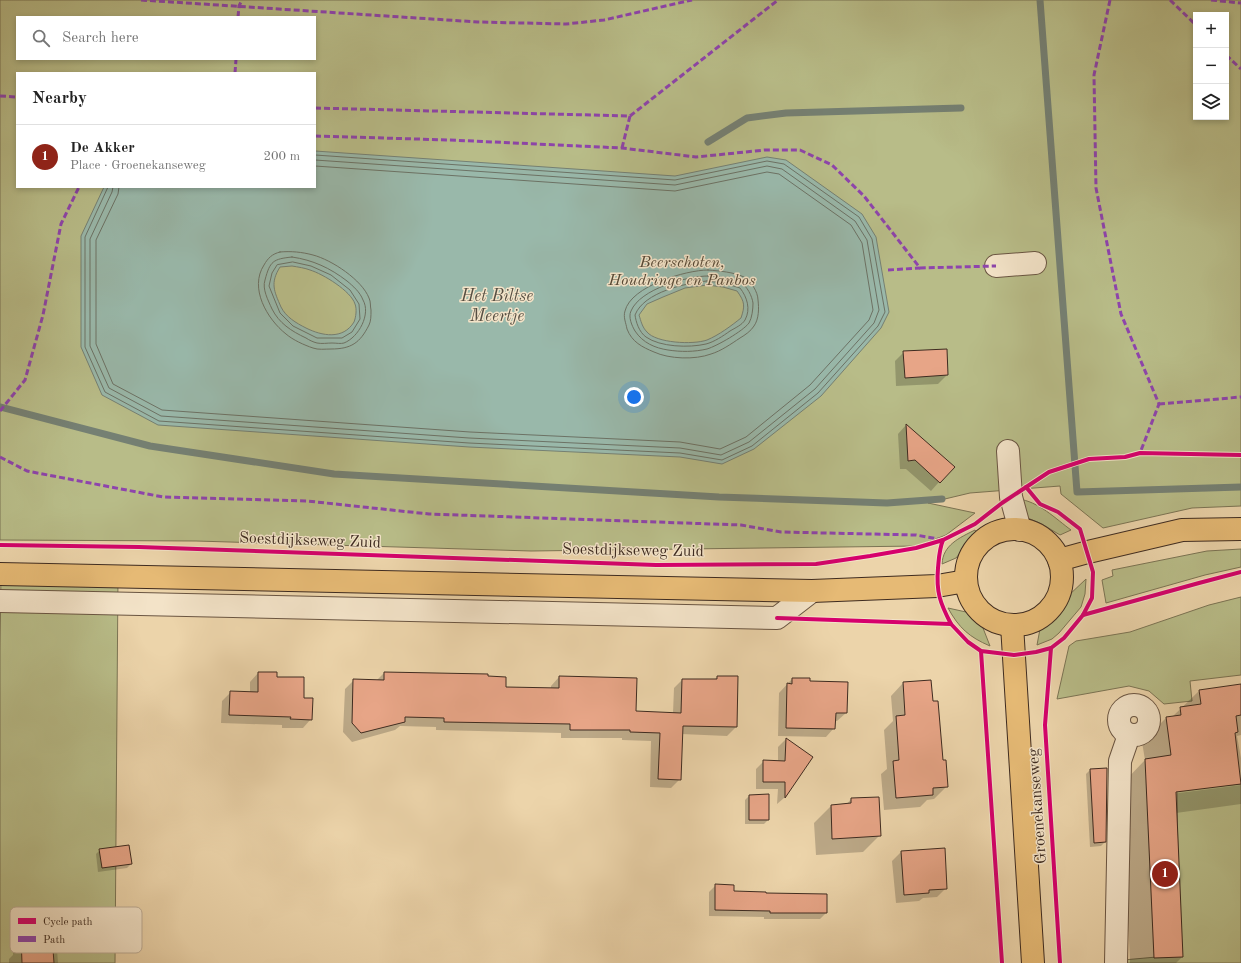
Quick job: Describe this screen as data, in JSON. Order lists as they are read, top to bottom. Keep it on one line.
{"streets":{"main road":["Groenekanseweg"],"cycle path":["Soestdijkseweg Zuid"]},"water":["Het Biltse Meertje"],"parks":["Beerschoten, Houdringe en Panbos"],"legend":["Cycle path","Path"],"page":{"map_buttons":["+","−"],"search":"Search here","heading":"Nearby","list":[{"mark":"1","name":"De Akker","note":"Place · Groenekanseweg","value":"200 m"}],"pins":"1"}}
